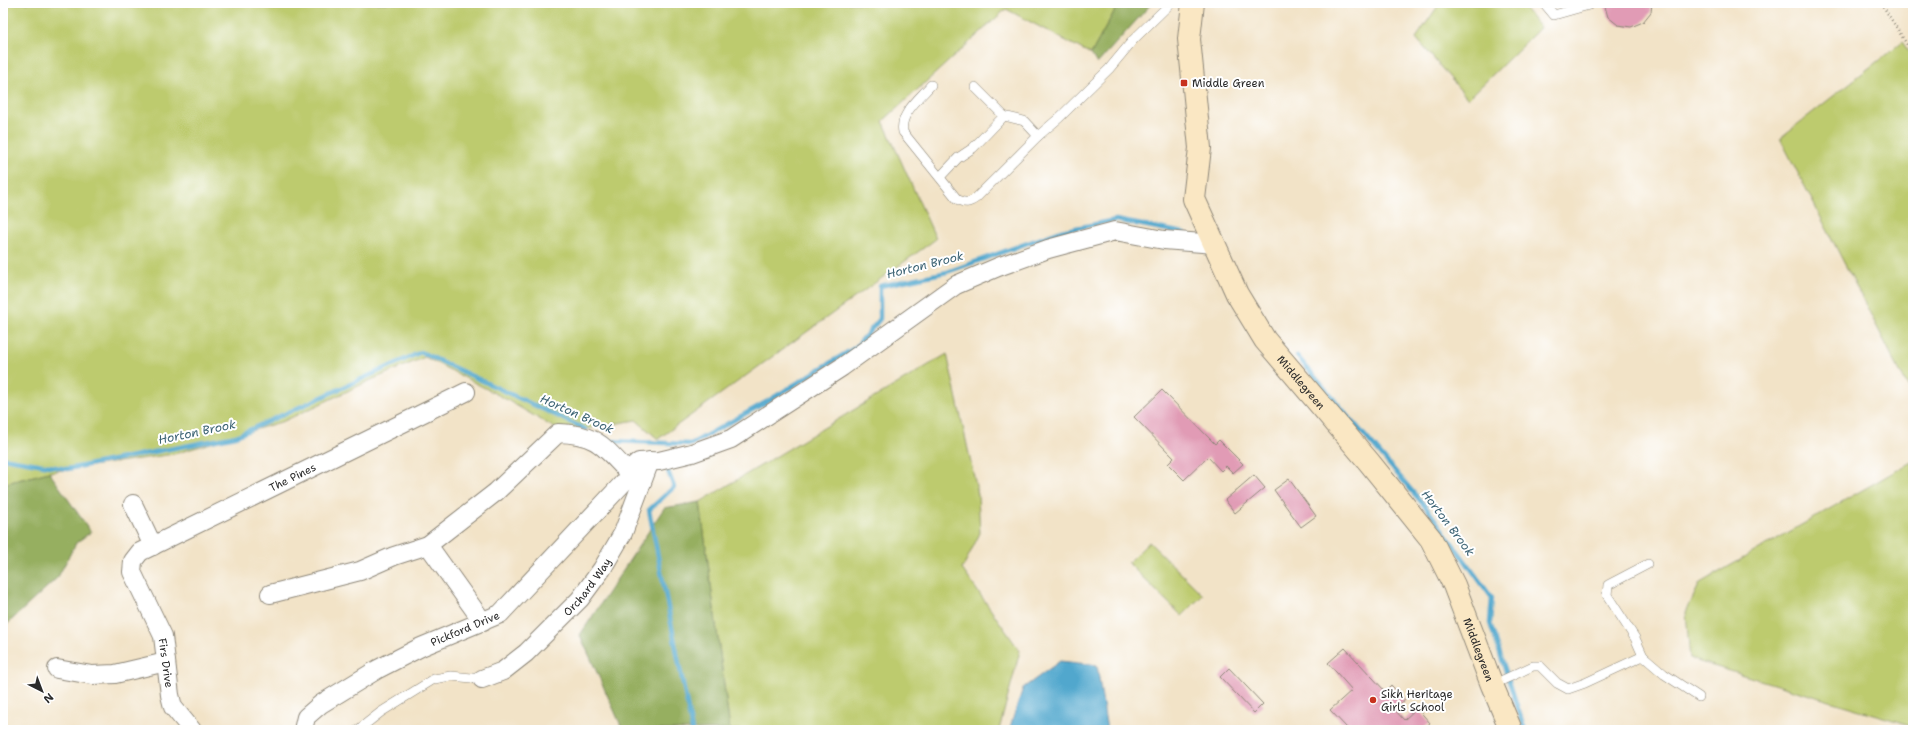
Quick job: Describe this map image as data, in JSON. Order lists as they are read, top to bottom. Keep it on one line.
{"streets":{"street":["Middlegreen","The Pines","Orchard Way","Pickford Drive","Firs Drive"]},"crossings":[["The Pines","Firs Drive"],["Orchard Way","Pickford Drive"]],"water":["Horton Brook"],"places":{"transit":["Middle Green"],"other":["Sikh Heritage Girls School"]},"north":"bottom right"}
